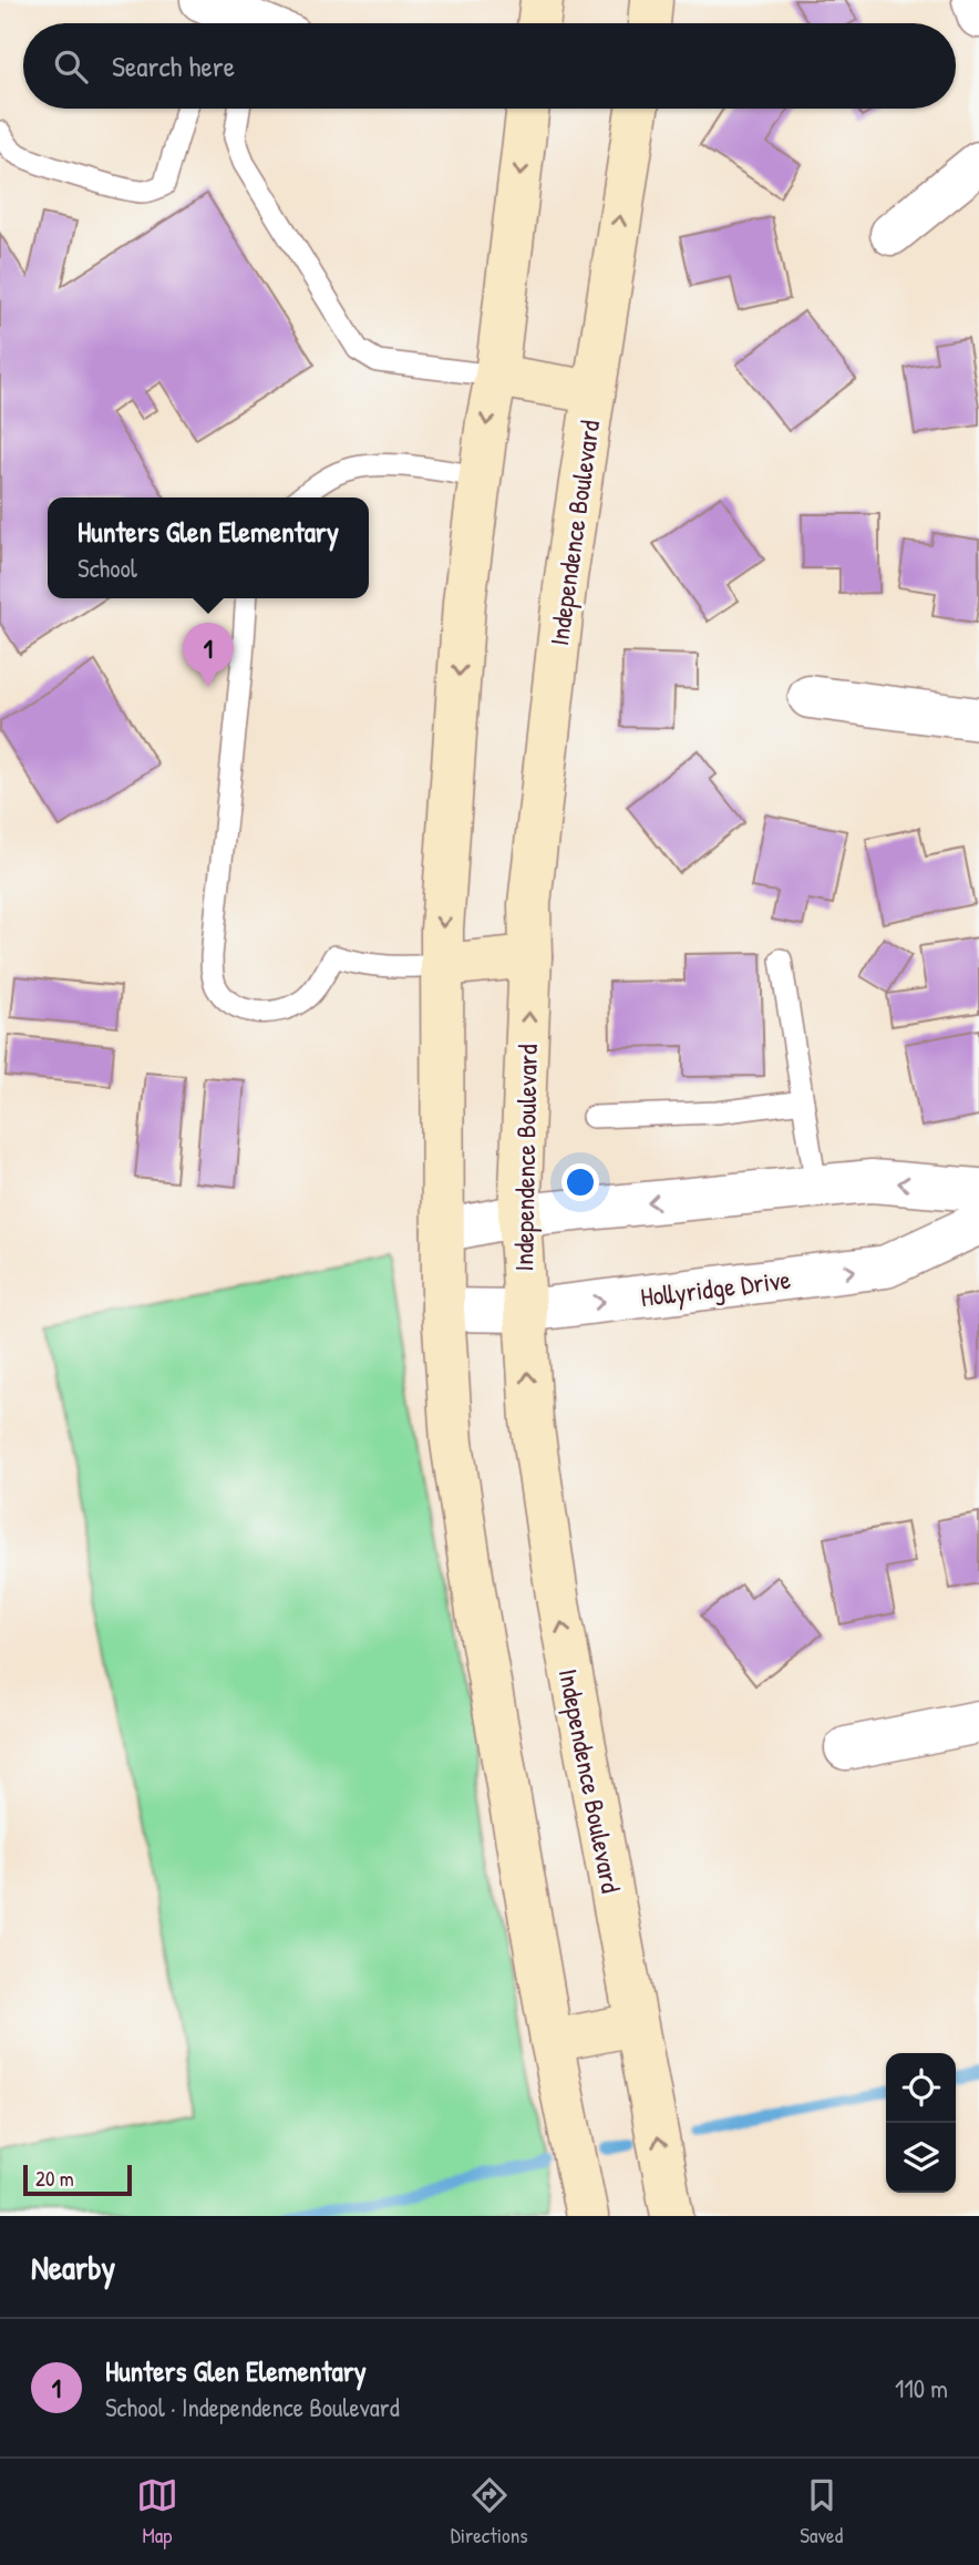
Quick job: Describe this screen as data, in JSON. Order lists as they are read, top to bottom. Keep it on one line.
{"streets":{"main road":["Independence Boulevard"],"street":["Hollyridge Drive"]},"crossings":[["Independence Boulevard","Hollyridge Drive"]],"scale_bar":"20 m","page":{"search":"Search here","popup":["Hunters Glen Elementary","School"],"pins":"1","scale":"20 m","heading":"Nearby","list":[{"mark":"1","name":"Hunters Glen Elementary","note":"School · Independence Boulevard","value":"110 m"}],"nav":["Map","Directions","Saved"]}}
